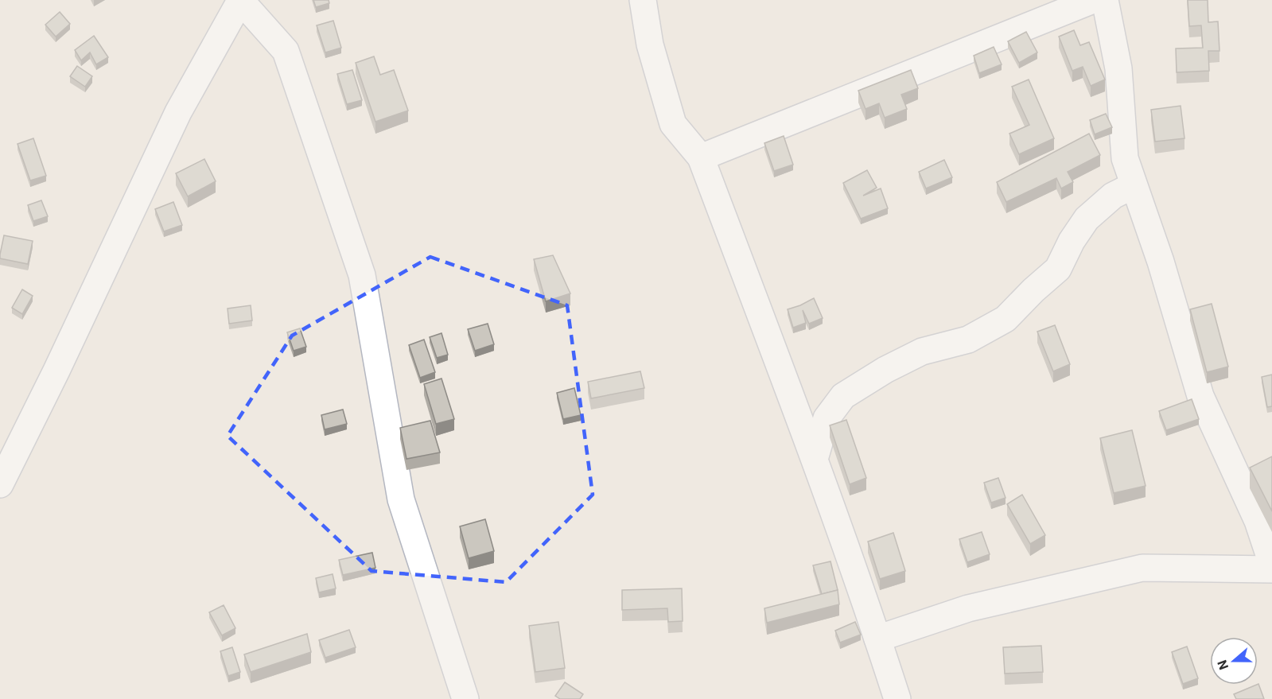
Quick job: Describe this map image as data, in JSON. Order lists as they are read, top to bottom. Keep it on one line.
{"north":"left"}
